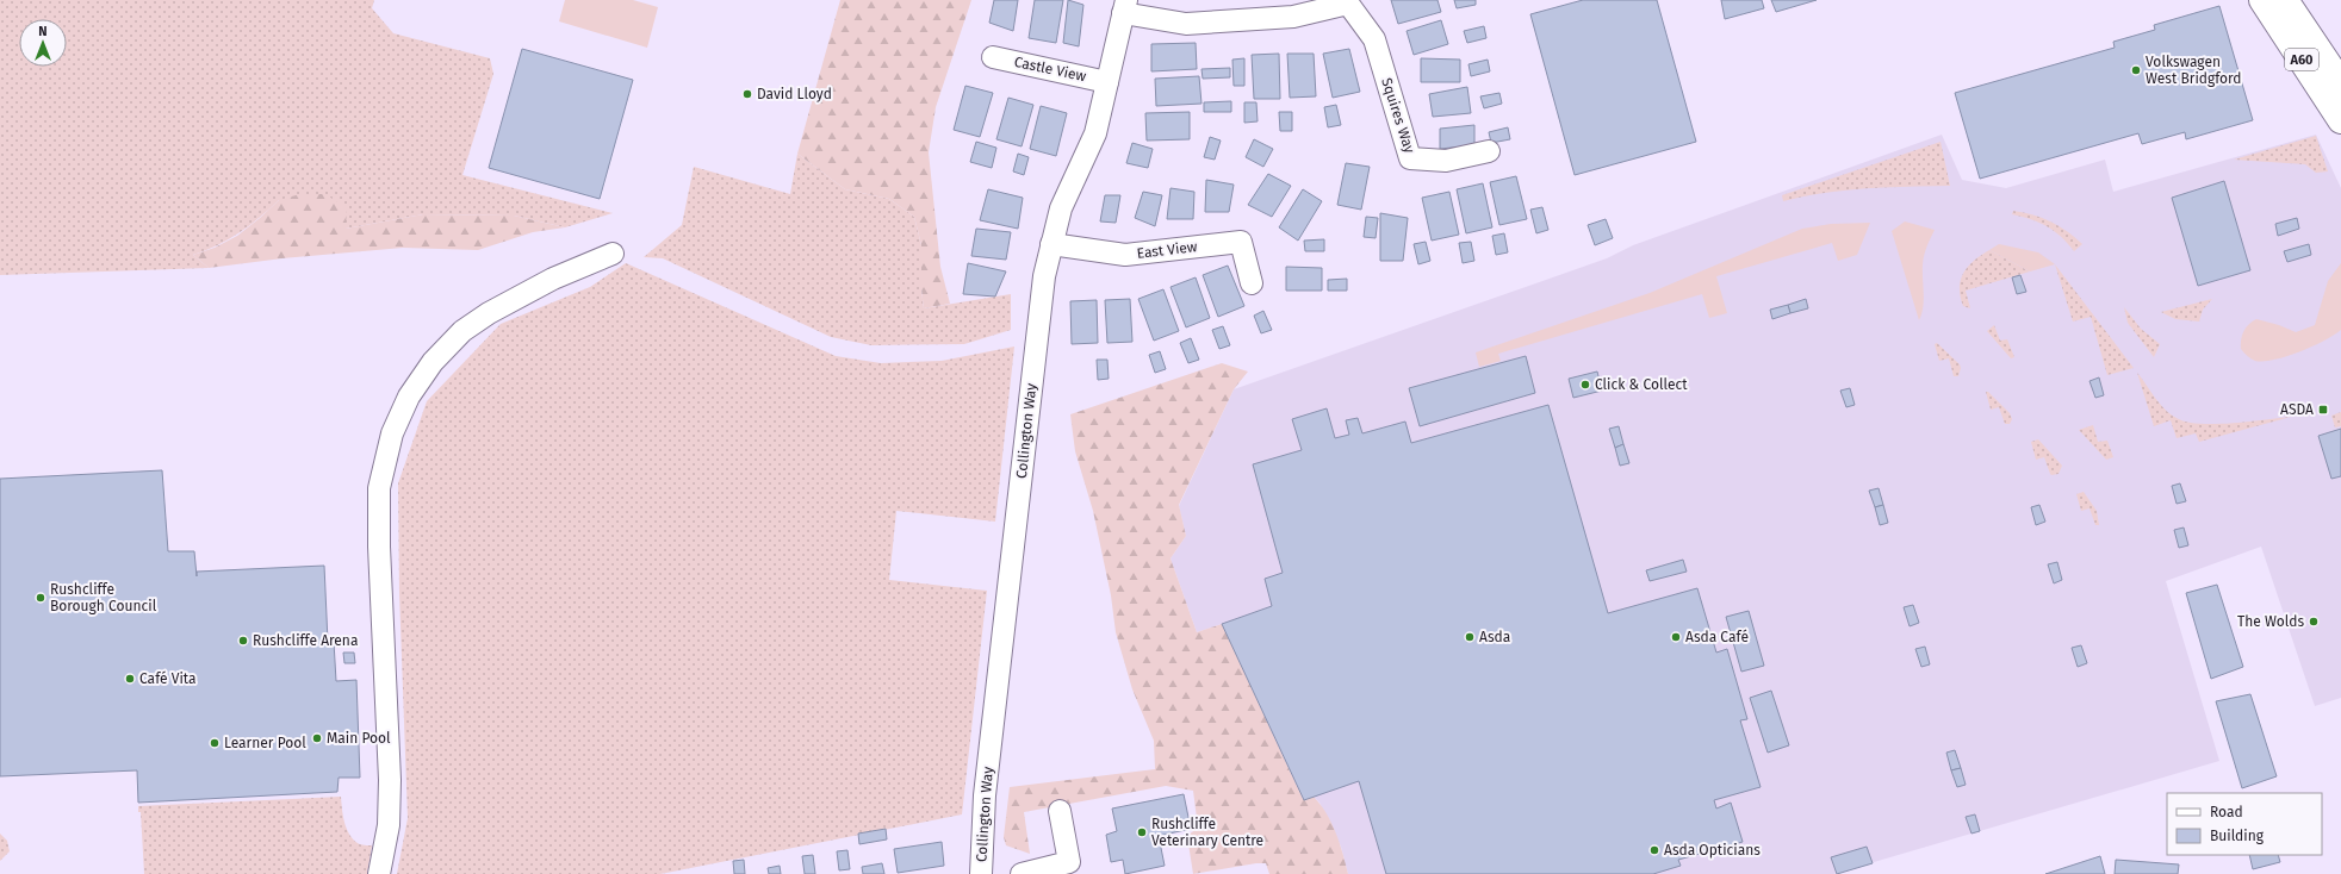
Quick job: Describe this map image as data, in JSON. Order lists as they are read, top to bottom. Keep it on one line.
{"streets":{"main road":["A60"],"street":["Castle View","Squires Way","East View","Collington Way"]},"crossings":[["Castle View","Collington Way"],["Squires Way","Collington Way"],["East View","Collington Way"]],"places":{"other":["Volkswagen West Bridgford","David Lloyd","Click & Collect","Rushcliffe Borough Council","The Wolds","Asda","Asda Café","Rushcliffe Arena","Café Vita","Main Pool","Learner Pool","Rushcliffe Veterinary Centre","Asda Opticians"],"transit":["ASDA"]},"legend":["Road","Building"],"north":"top"}
